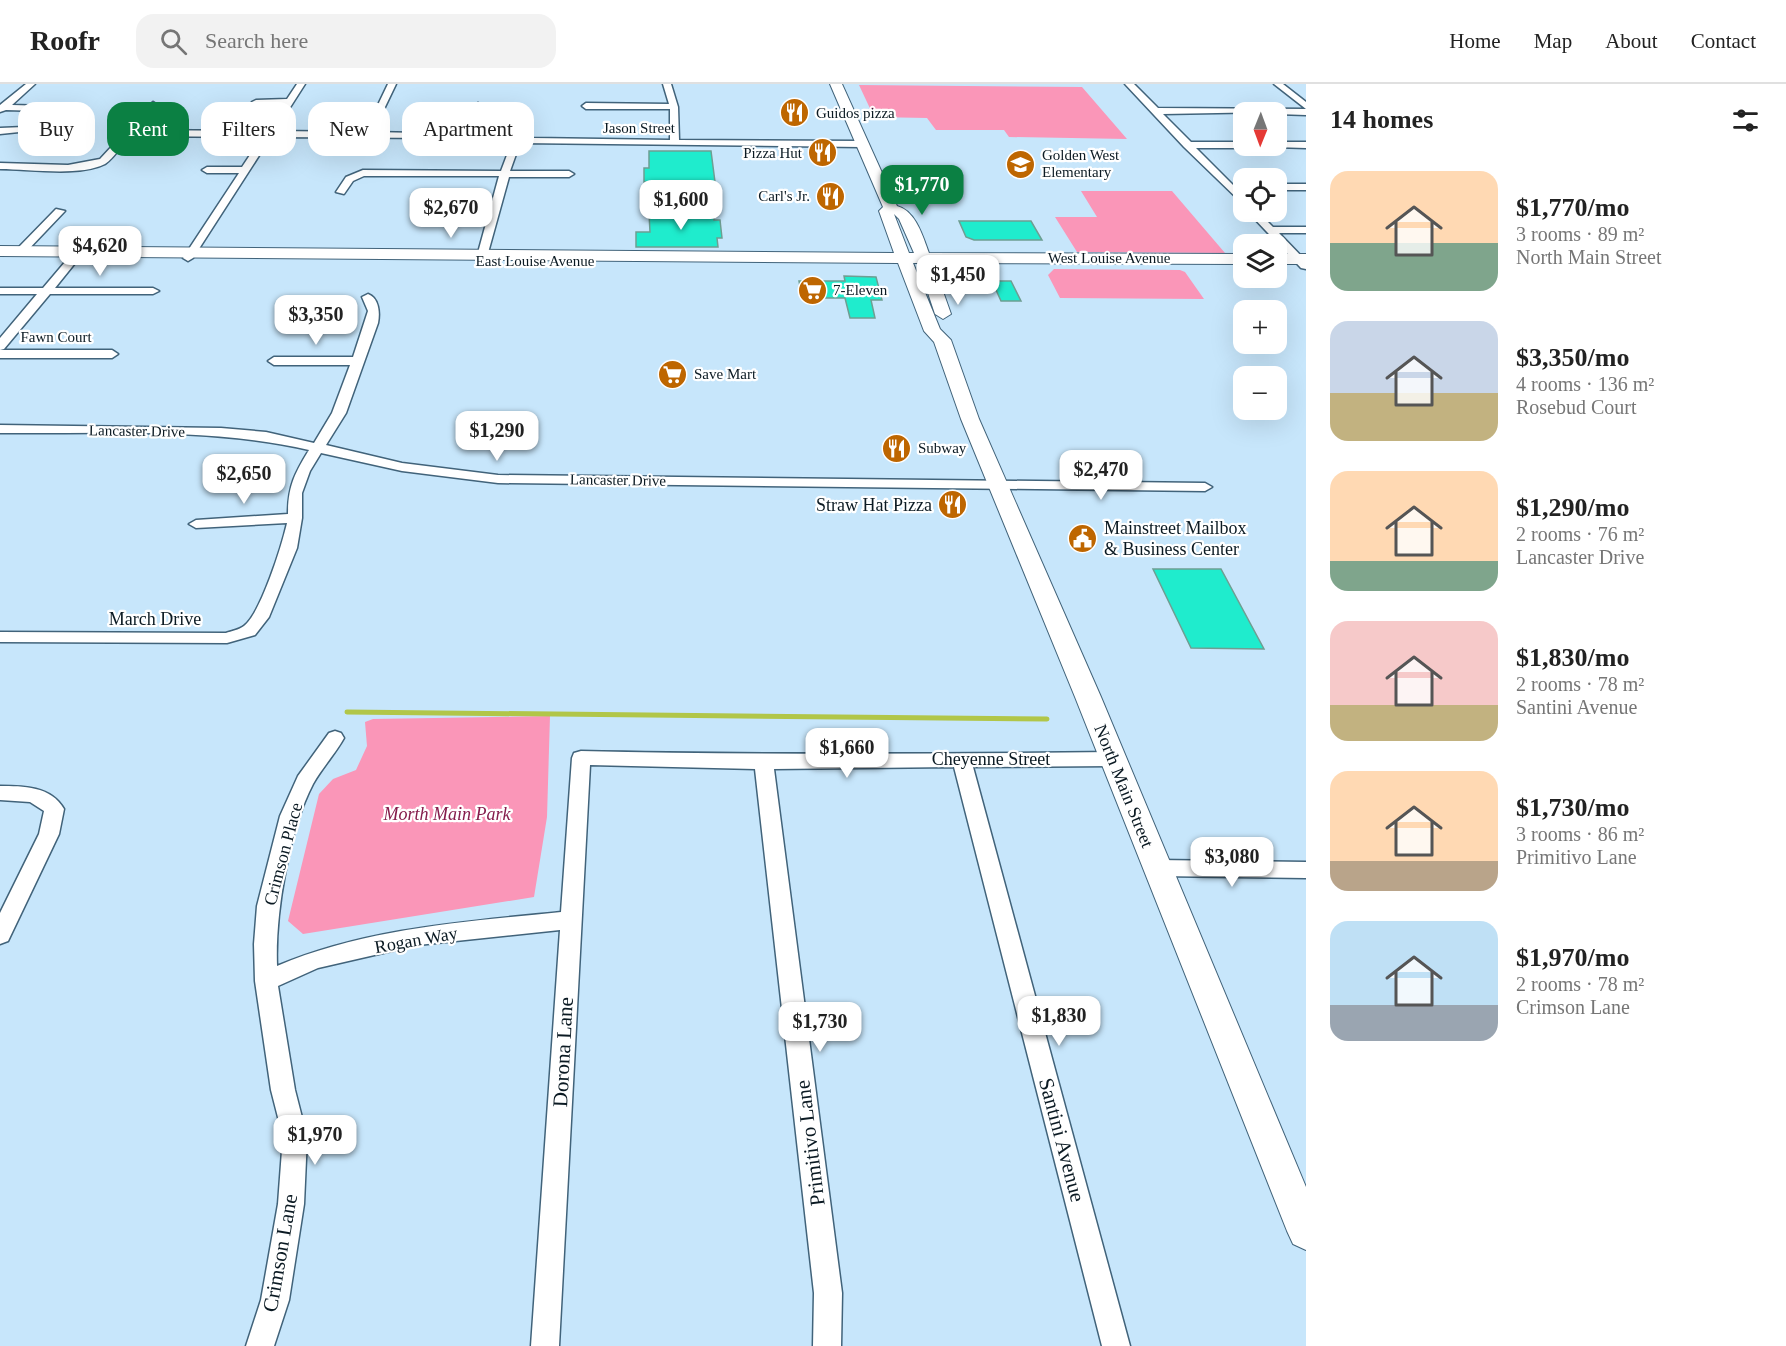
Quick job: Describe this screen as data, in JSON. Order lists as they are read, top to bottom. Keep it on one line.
{"streets":{"main road":["West Louise Avenue","East Louise Avenue","North Main Street"],"street":["Jason Street","Fawn Court","Lancaster Drive","March Drive","Cheyenne Street","Crimson Place","Rogan Way","Dorona Lane","Santini Avenue","Primitivo Lane","Crimson Lane"]},"crossings":[["Jason Street","North Main Street"],["West Louise Avenue","East Louise Avenue"],["West Louise Avenue","North Main Street"],["East Louise Avenue","North Main Street"],["Lancaster Drive","March Drive"],["Lancaster Drive","North Main Street"],["Cheyenne Street","North Main Street"],["Cheyenne Street","Dorona Lane"],["Cheyenne Street","Santini Avenue"],["Cheyenne Street","Primitivo Lane"],["Crimson Place","Rogan Way"],["Crimson Place","Crimson Lane"],["Rogan Way","Dorona Lane"],["Rogan Way","Crimson Lane"]],"parks":["Morth Main Park"],"places":{"restaurant":["Guidos pizza","Pizza Hut","Carl's Jr.","Subway","Straw Hat Pizza"],"school or university":["Golden West Elementary"],"supermarket":["7-Eleven","Save Mart"],"public building":["Mainstreet Mailbox & Business Center"]},"north":"bottom","page":{"header":"Roofr","search":"Search here","nav":["Home","Map","About","Contact"],"heading":"14 homes","map_buttons":["+","−"],"chip":["Buy","Rent","Filters","New","Apartment"],"list":[{"name":"$1,770/mo","note":"3 rooms · 89 m² · North Main Street"},{"name":"$3,350/mo","note":"4 rooms · 136 m² · Rosebud Court"},{"name":"$1,290/mo","note":"2 rooms · 76 m² · Lancaster Drive"},{"name":"$1,830/mo","note":"2 rooms · 78 m² · Santini Avenue"},{"name":"$1,730/mo","note":"3 rooms · 86 m² · Primitivo Lane"},{"name":"$1,970/mo","note":"2 rooms · 78 m² · Crimson Lane"}],"price":["$1,770","$1,600","$2,670","$4,620","$1,450","$3,350","$1,290","$2,470","$2,650","$1,660","$3,080","$1,830","$1,730","$1,970"]}}
